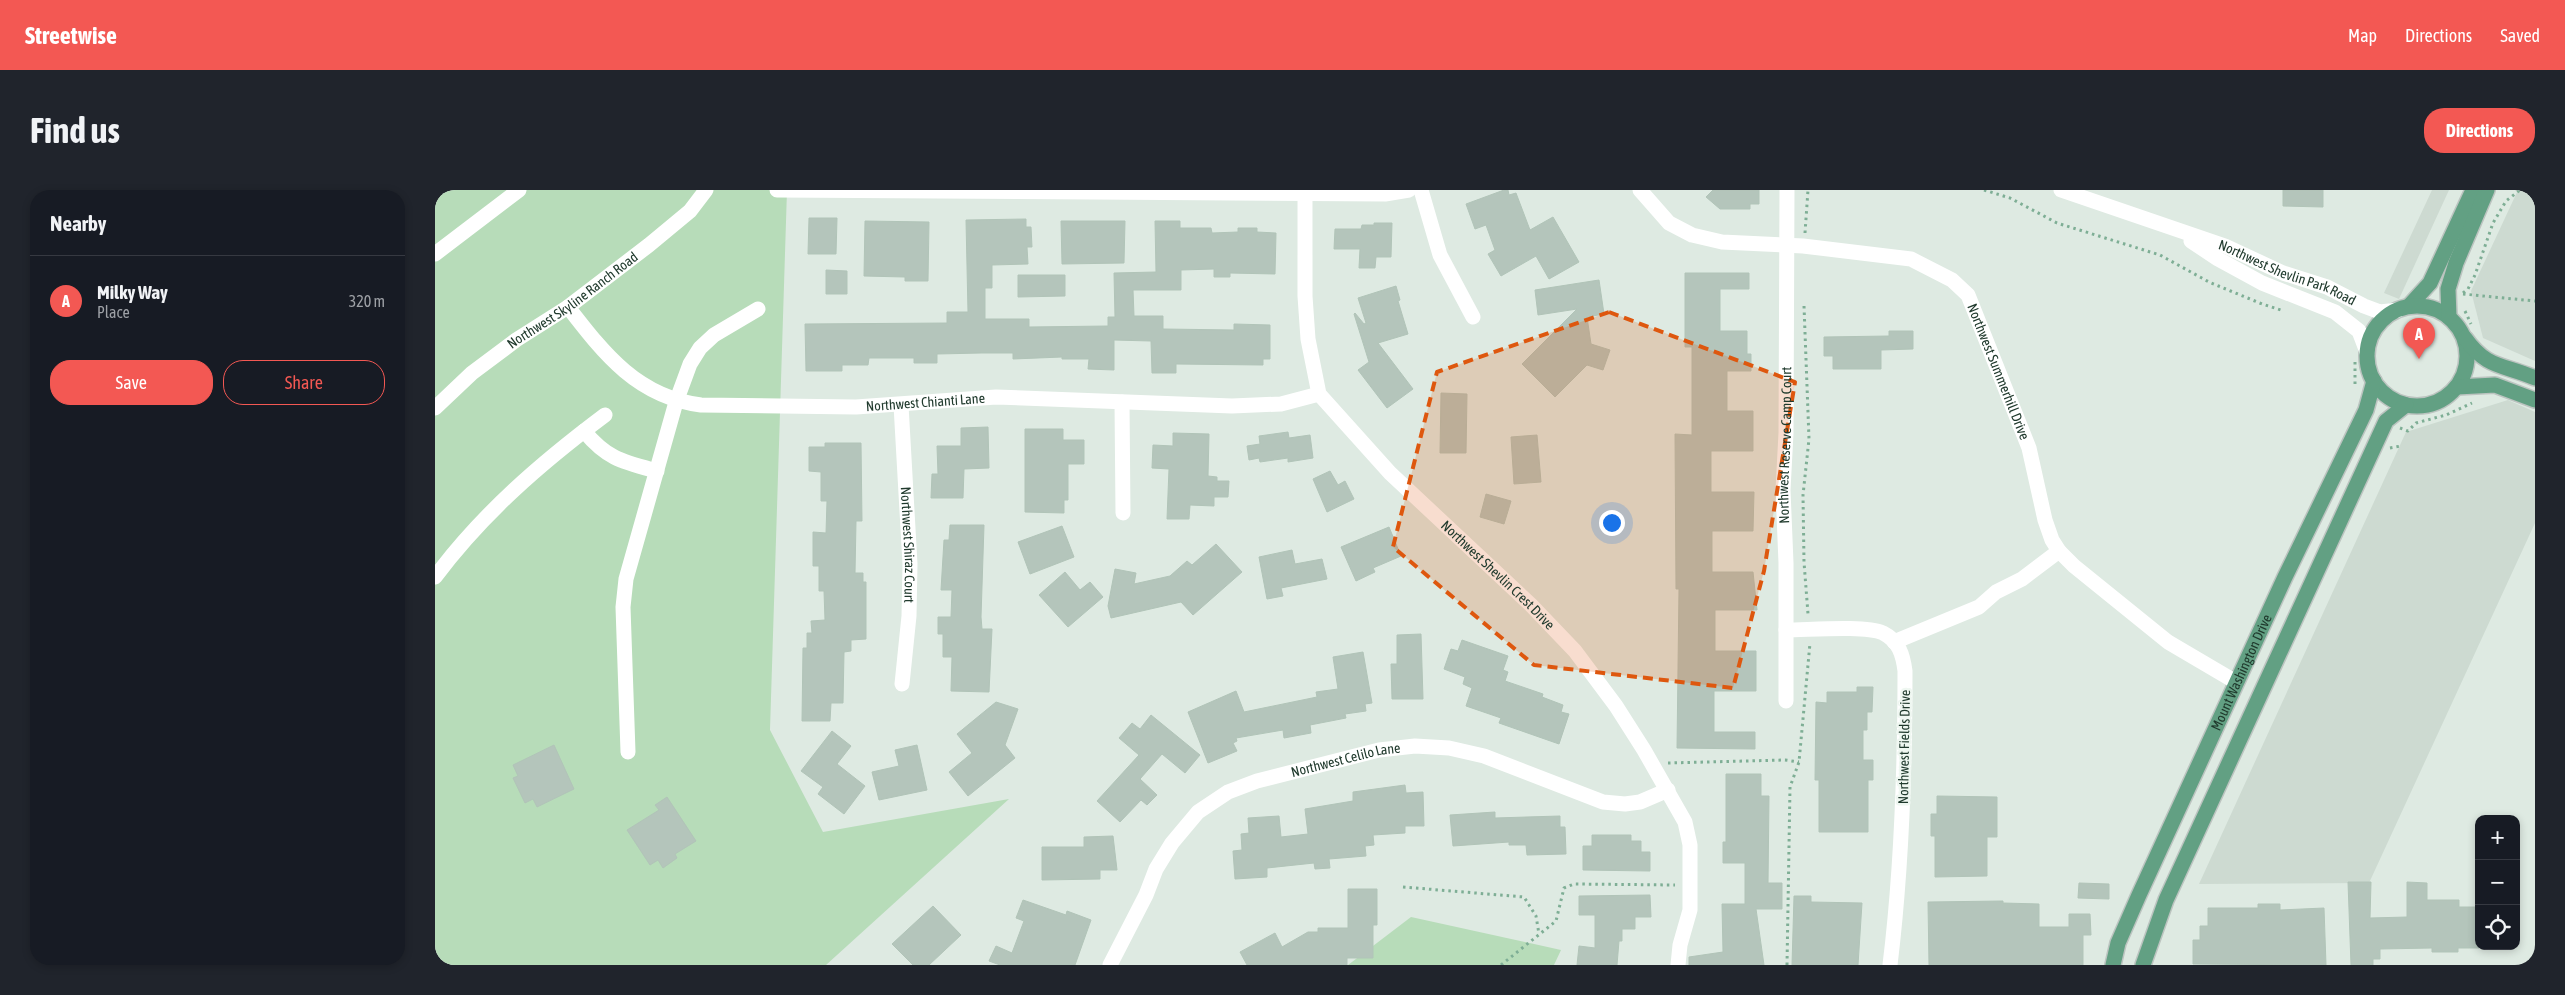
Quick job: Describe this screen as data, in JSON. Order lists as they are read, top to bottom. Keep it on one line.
{"streets":{"main road":["Mount Washington Drive"],"street":["Northwest Shevlin Park Road","Northwest Skyline Ranch Road","Northwest Summerhill Drive","Northwest Chianti Lane","Northwest Reserve Camp Court","Northwest Shiraz Court","Northwest Shevlin Crest Drive","Northwest Fields Drive","Northwest Celilo Lane"]},"crossings":[["Northwest Shevlin Park Road","Mount Washington Drive"],["Northwest Skyline Ranch Road","Northwest Chianti Lane"],["Northwest Summerhill Drive","Northwest Reserve Camp Court"],["Northwest Summerhill Drive","Mount Washington Drive"],["Northwest Chianti Lane","Northwest Shiraz Court"],["Northwest Chianti Lane","Northwest Shevlin Crest Drive"],["Northwest Shevlin Crest Drive","Northwest Celilo Lane"]],"page":{"header":"Streetwise","nav":["Map","Directions","Saved"],"buttons":["Directions",["Save","Share"]],"title":"Find us","heading":"Nearby","list":[{"mark":"A","name":"Milky Way","note":"Place","value":"320 m"}],"pins":"A","map_buttons":["+","−"]}}
